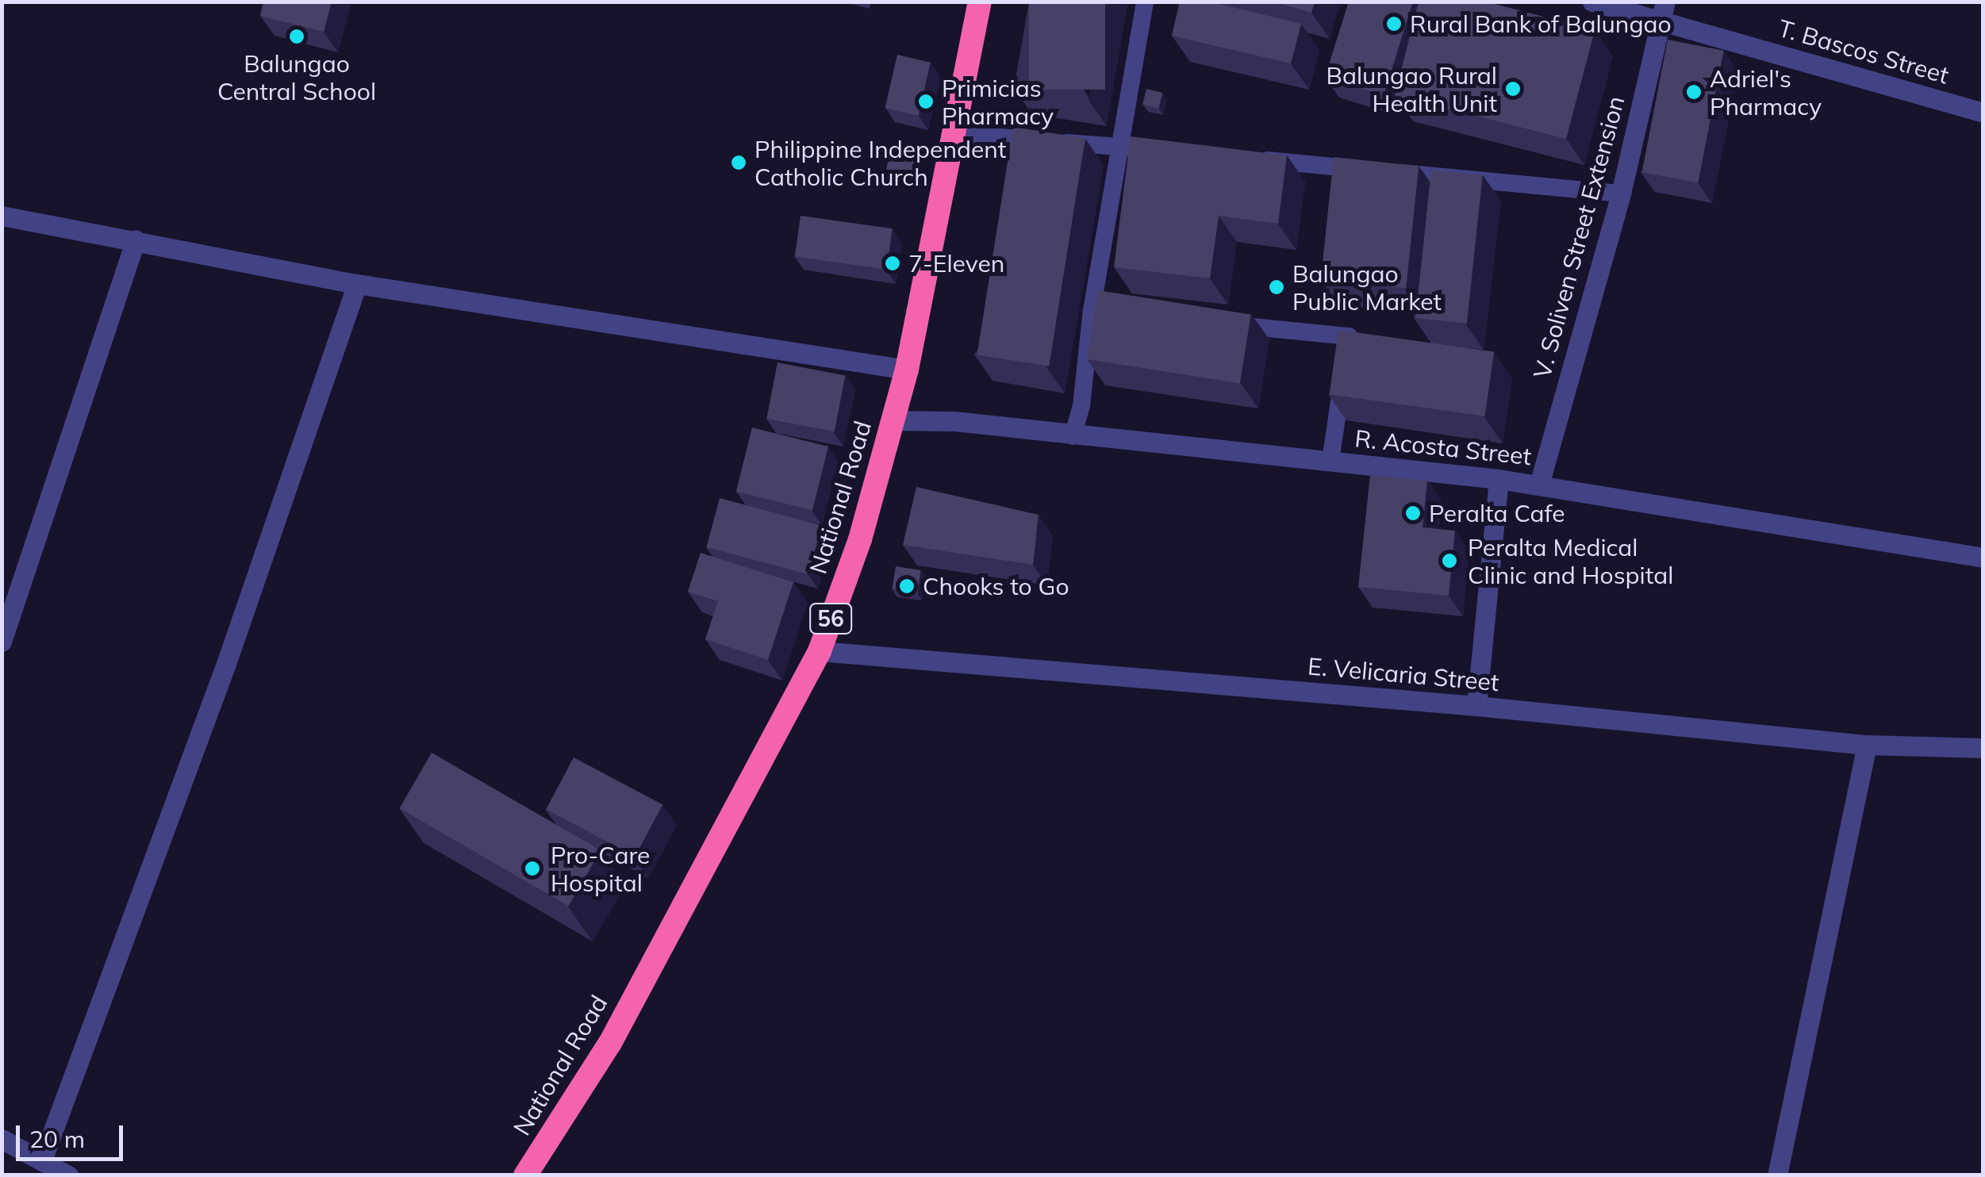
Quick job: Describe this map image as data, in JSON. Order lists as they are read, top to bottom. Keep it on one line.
{"streets":{"highway":["National Road","56"],"street":["T. Bascos Street","V. Soliven Street Extension","R. Acosta Street","E. Velicaria Street"]},"crossings":[["T. Bascos Street","V. Soliven Street Extension"],["V. Soliven Street Extension","R. Acosta Street"],["R. Acosta Street","National Road"],["National Road","E. Velicaria Street"]],"places":["Rural Bank of Balungao","Balungao Central School","Balungao Rural Health Unit","Adriel's Pharmacy","Primicias Pharmacy","Philippine Independent Catholic Church","7-Eleven","Balungao Public Market","Peralta Cafe","Peralta Medical Clinic and Hospital","Chooks to Go","Pro-Care Hospital"],"scale_bar":"20 m"}
